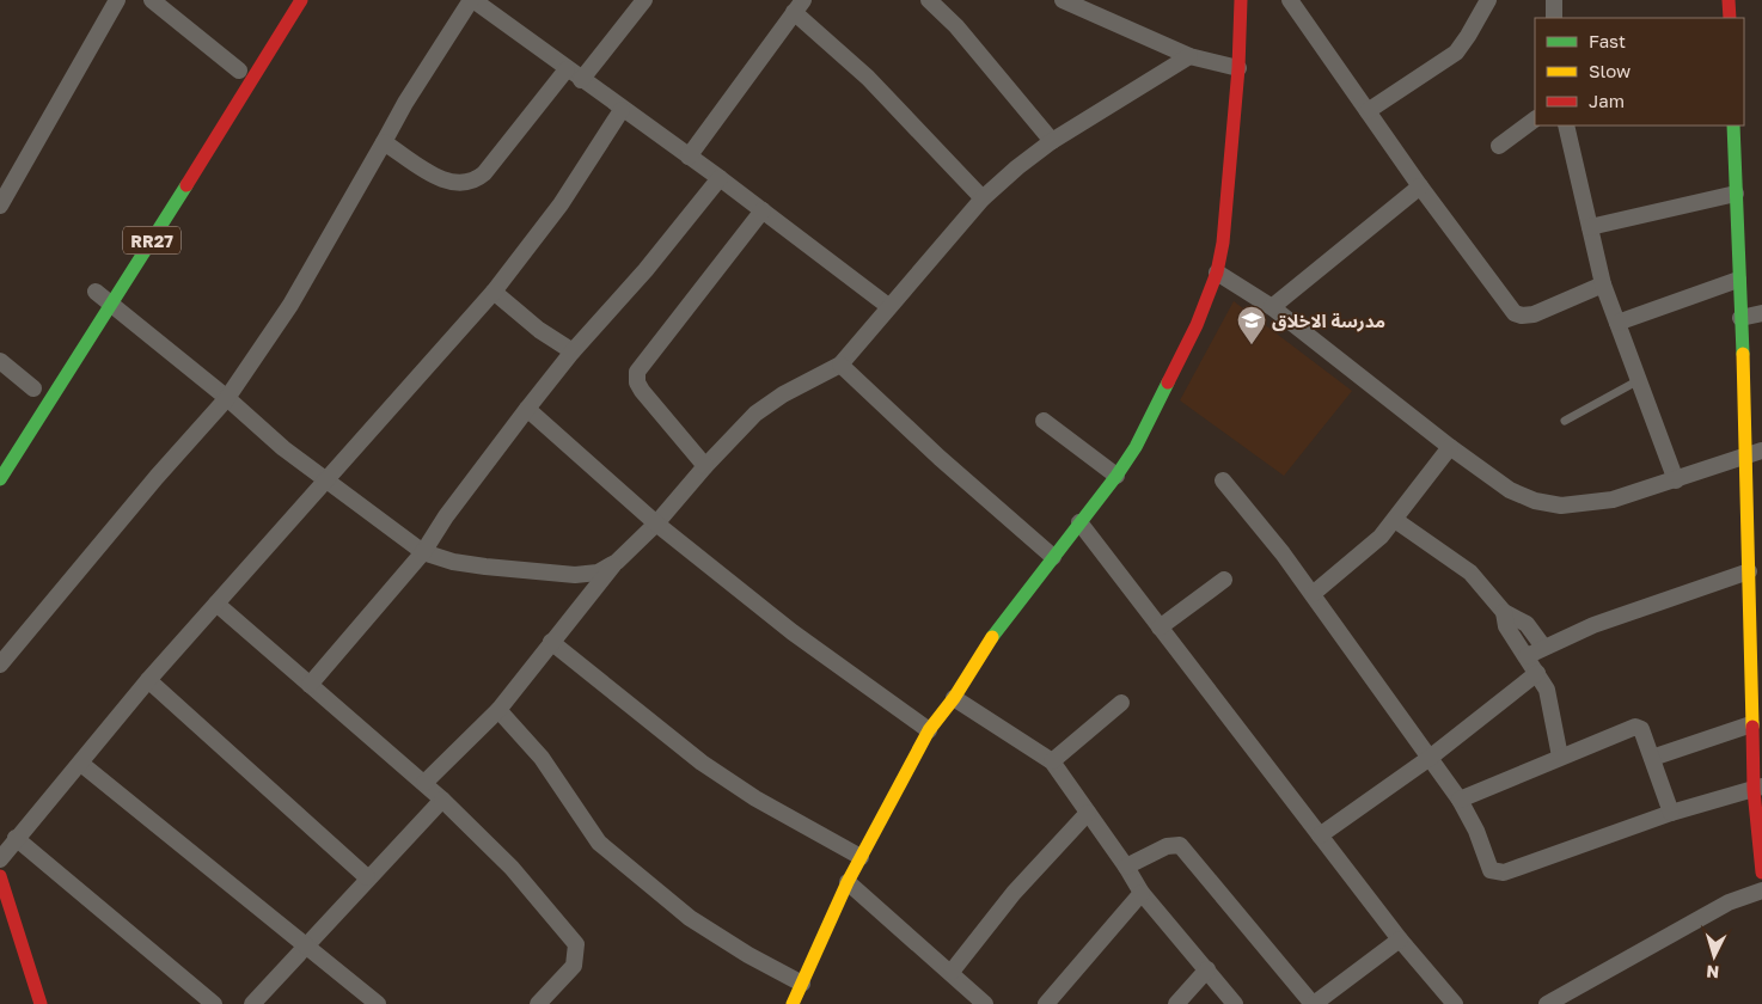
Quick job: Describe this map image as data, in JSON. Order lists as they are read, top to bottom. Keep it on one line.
{"streets":{"main road":["RR27"]},"places":{"school or university":["مدرسة الاخلاق"]},"legend":["Fast","Slow","Jam"],"north":"bottom"}
